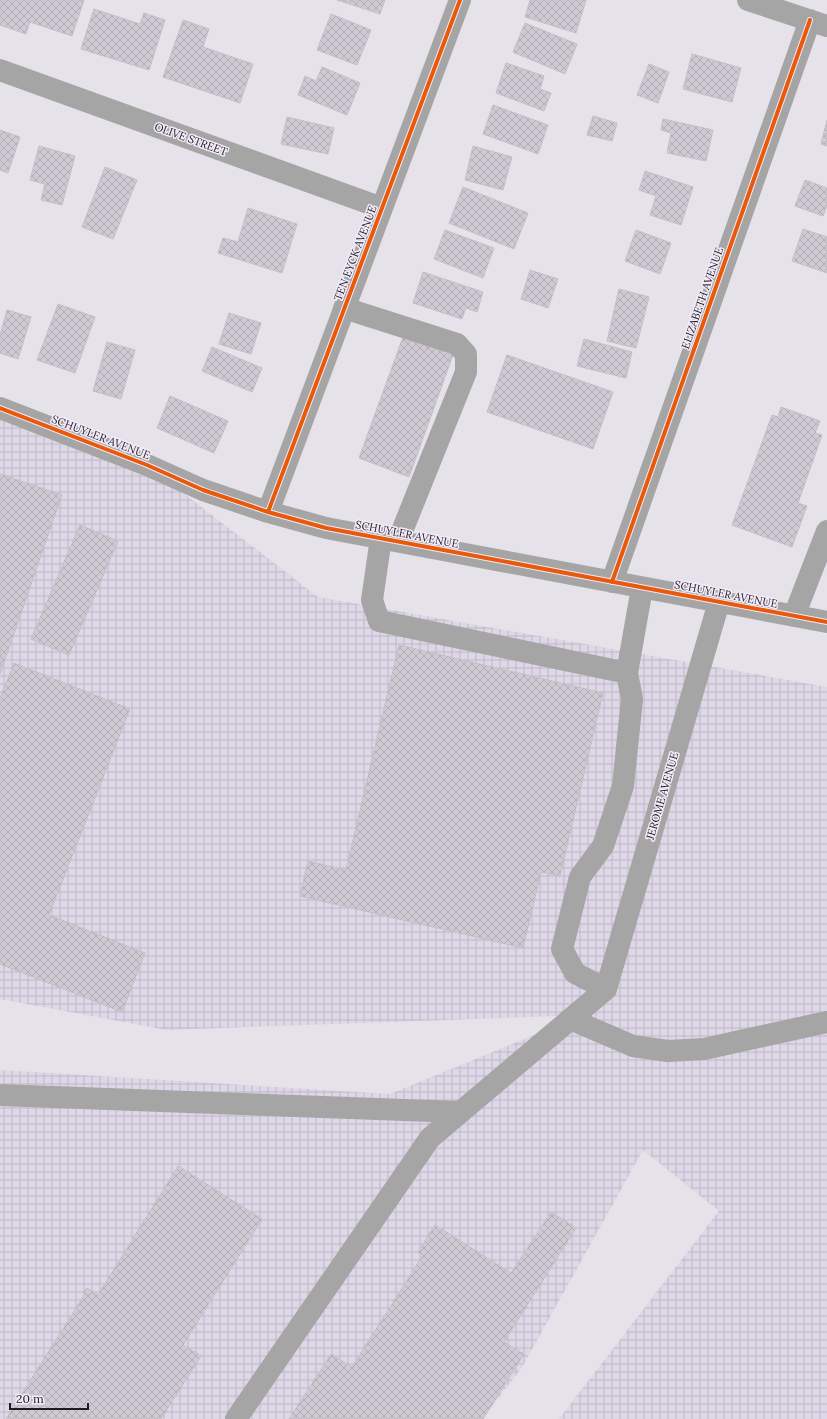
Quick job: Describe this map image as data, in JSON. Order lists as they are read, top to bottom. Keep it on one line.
{"streets":{"street":["OLIVE STREET","TEN EYCK AVENUE","ELIZABETH AVENUE","SCHUYLER AVENUE","JEROME AVENUE"]},"crossings":[["OLIVE STREET","TEN EYCK AVENUE"],["TEN EYCK AVENUE","SCHUYLER AVENUE"],["ELIZABETH AVENUE","SCHUYLER AVENUE"],["SCHUYLER AVENUE","JEROME AVENUE"]],"scale_bar":"20 m"}
